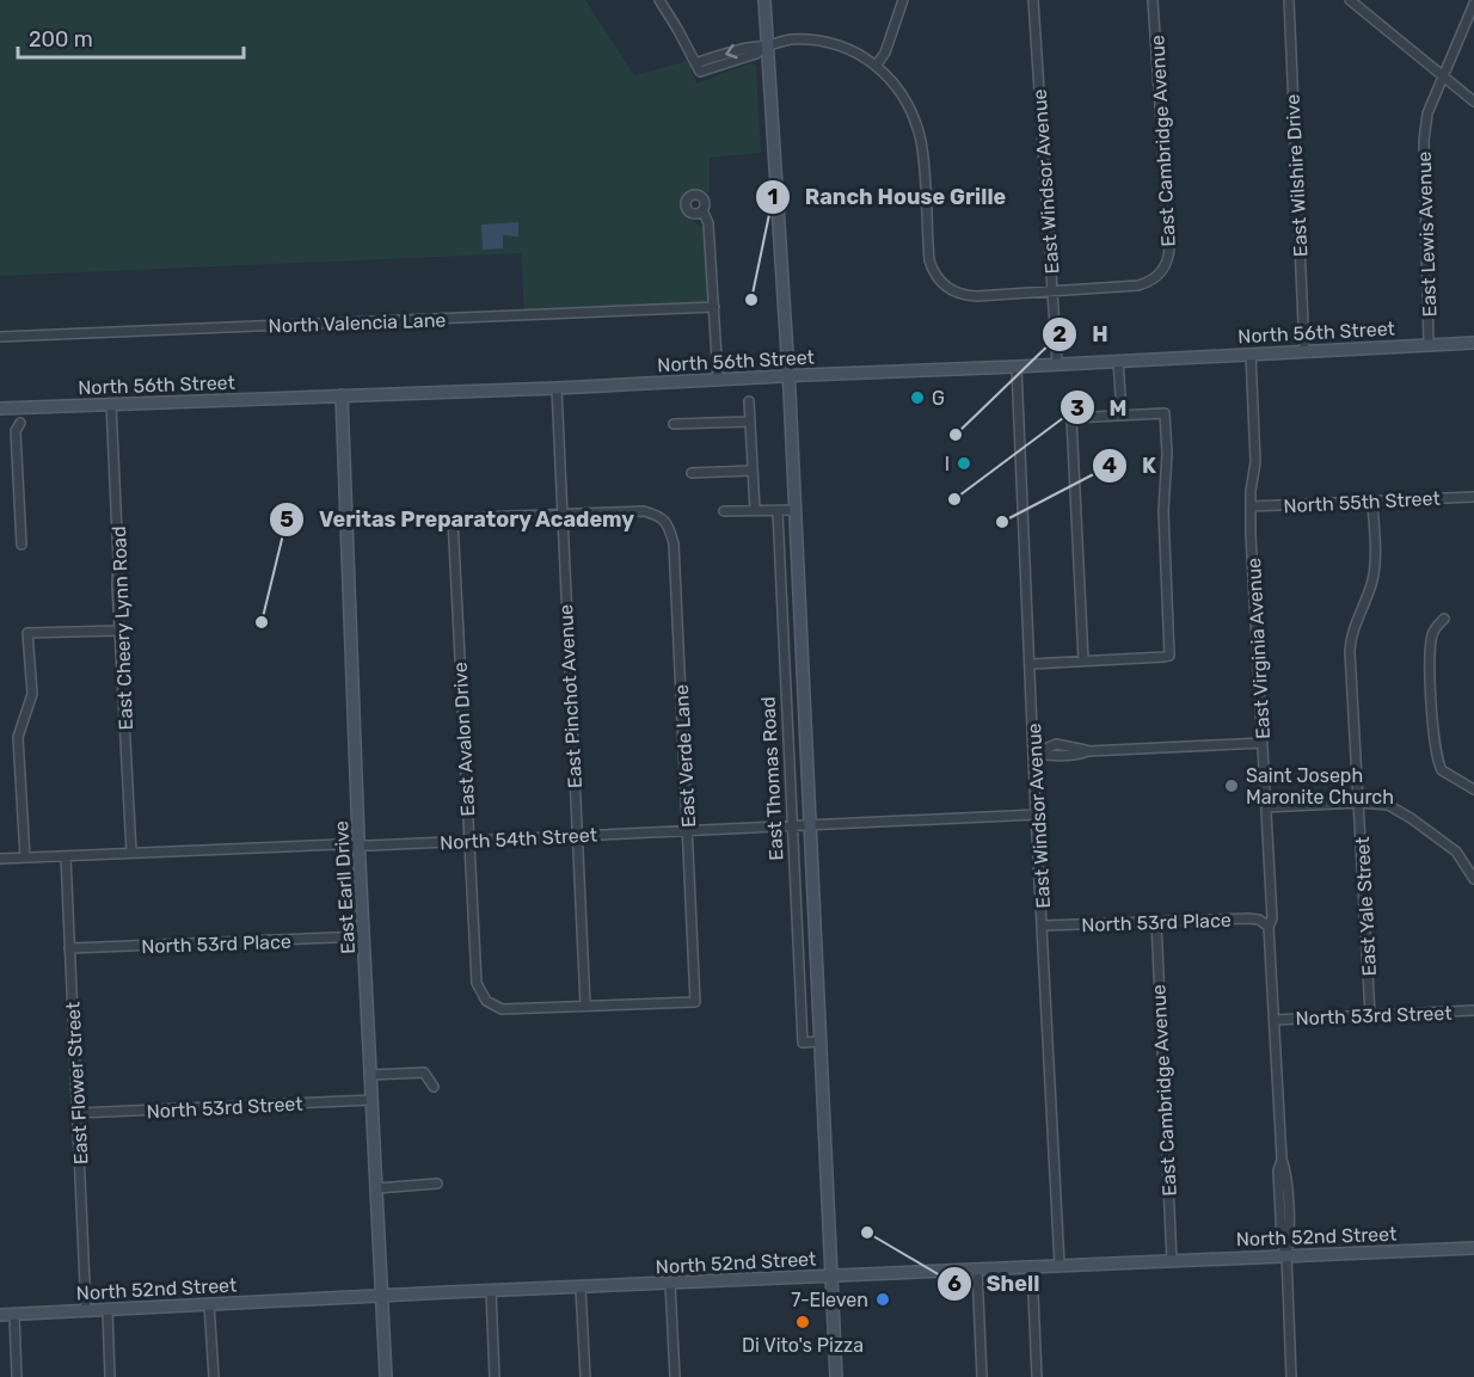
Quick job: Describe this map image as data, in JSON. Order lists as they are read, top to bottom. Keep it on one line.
{"streets":{"main road":["North 56th Street","East Thomas Road","East Earll Drive","North 52nd Street"],"street":["East Cambridge Avenue","East Wilshire Drive","East Windsor Avenue","East Lewis Avenue","North Valencia Lane","North 55th Street","East Cheery Lynn Road","East Virginia Avenue","East Pinchot Avenue","East Avalon Drive","East Verde Lane","North 54th Street","East Yale Street","North 53rd Place","North 53rd Street","East Flower Street"]},"crossings":[["East Cambridge Avenue","East Windsor Avenue"],["East Cambridge Avenue","North 53rd Place"],["East Cambridge Avenue","North 52nd Street"],["East Wilshire Drive","North 56th Street"],["East Windsor Avenue","North 56th Street"],["East Windsor Avenue","North 54th Street"],["East Windsor Avenue","North 53rd Place"],["East Windsor Avenue","North 52nd Street"],["East Lewis Avenue","North 56th Street"],["North 56th Street","East Cheery Lynn Road"],["North 56th Street","East Virginia Avenue"],["North 56th Street","East Pinchot Avenue"],["North 56th Street","East Thomas Road"],["North 56th Street","East Earll Drive"],["North 55th Street","East Virginia Avenue"],["North 55th Street","East Yale Street"],["East Cheery Lynn Road","North 54th Street"],["East Virginia Avenue","North 53rd Place"],["East Virginia Avenue","North 53rd Street"],["East Virginia Avenue","North 52nd Street"],["East Pinchot Avenue","East Avalon Drive"],["East Pinchot Avenue","East Verde Lane"],["East Pinchot Avenue","North 54th Street"],["East Avalon Drive","East Verde Lane"],["East Avalon Drive","North 54th Street"],["East Verde Lane","North 54th Street"],["East Thomas Road","North 54th Street"],["East Thomas Road","North 52nd Street"],["North 54th Street","East Earll Drive"],["North 54th Street","East Flower Street"],["East Earll Drive","North 53rd Place"],["East Earll Drive","North 53rd Street"],["East Earll Drive","North 52nd Street"],["East Yale Street","North 53rd Street"],["North 53rd Place","East Flower Street"],["North 53rd Street","East Flower Street"],["East Flower Street","North 52nd Street"]],"places":["Ranch House Grille","G","H","I","M","K","Veritas Preparatory Academy","Saint Joseph Maronite Church","Shell","7-Eleven","Di Vito's Pizza"],"scale_bar":"200 m"}
